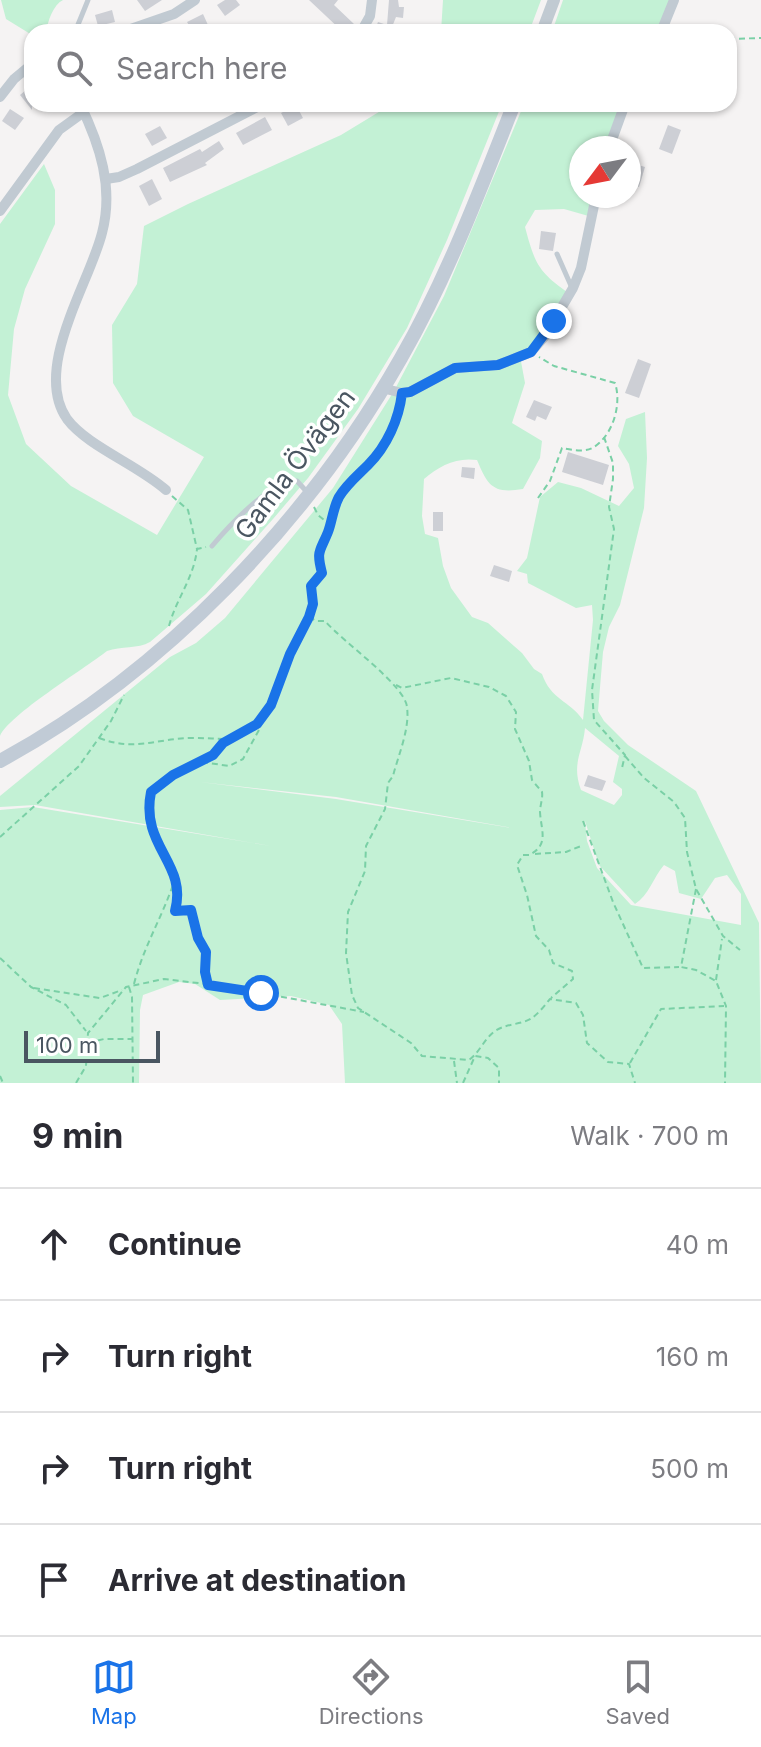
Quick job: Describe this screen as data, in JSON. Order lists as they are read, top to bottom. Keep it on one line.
{"streets":{"main road":["Gamla Övägen"]},"scale_bar":"100 m","north":"bottom left","page":{"search":"Search here","scale":"100 m","heading":["9 min","Walk · 700 m"],"list":[["Continue","40 m"],["Turn right","160 m"],["Turn right","500 m"],"Arrive at destination"],"nav":["Map","Directions","Saved"]}}
